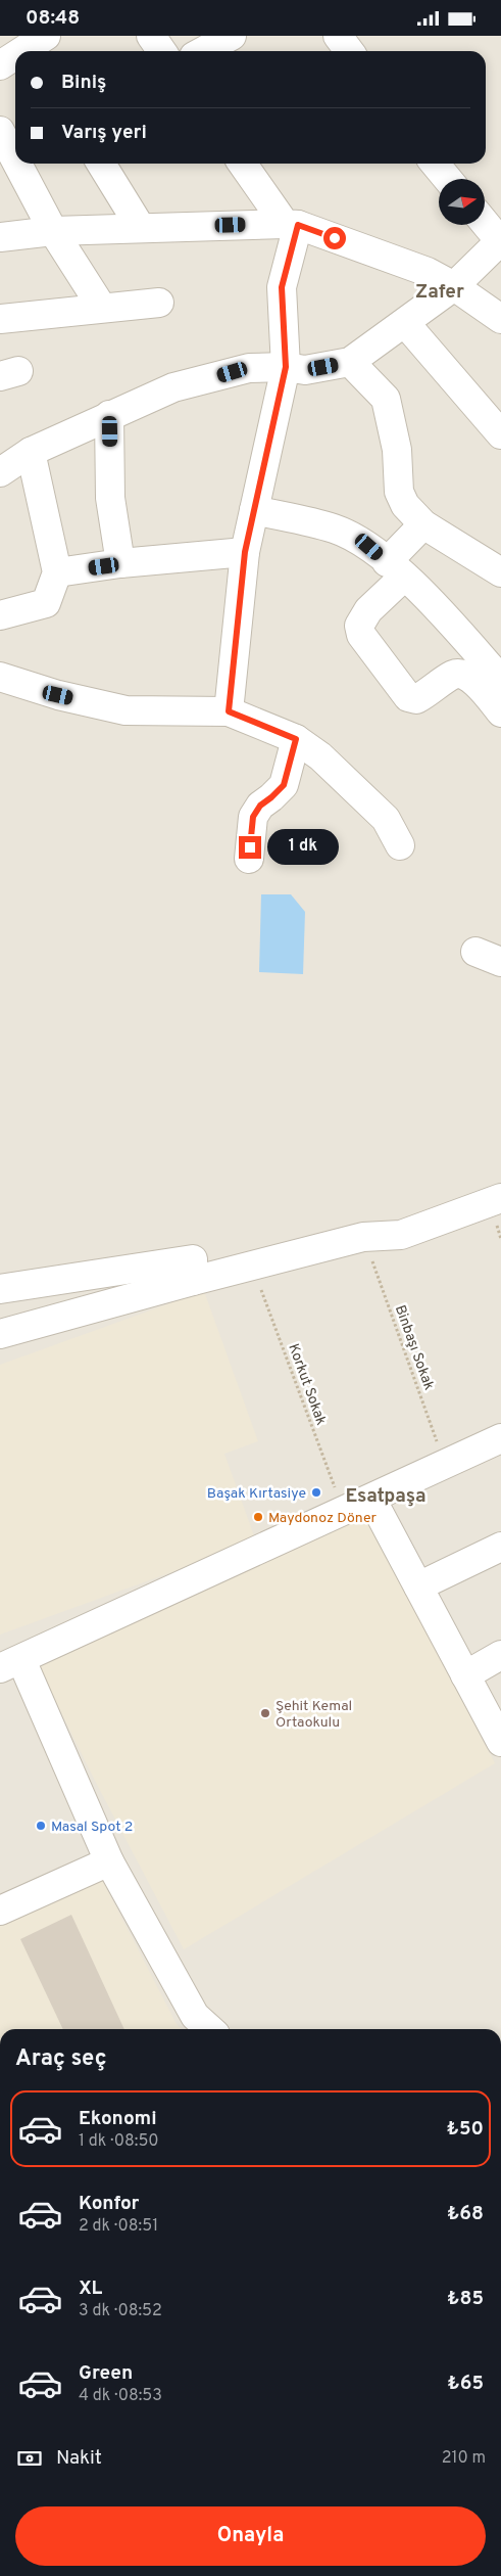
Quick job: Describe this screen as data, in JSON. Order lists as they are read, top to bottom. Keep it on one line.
{"streets":{"path":["Binbaşı Sokak","Korkut Sokak"]},"districts":["Zafer","Esatpaşa"],"places":["Başak Kırtasiye","Maydonoz Döner","Şehit Kemal Ortaokulu","Masal Spot 2"],"north":"right","page":{"status":"08:48","banner":["Biniş","Varış yeri"],"bubble":"1 dk","heading":"Araç seç","list":[{"name":"Ekonomi","note":"1 dk · 08:50","value":"₺50"},{"name":"Konfor","note":"2 dk · 08:51","value":"₺68"},{"name":"XL","note":"3 dk · 08:52","value":"₺85"},{"name":"Green","note":"4 dk · 08:53","value":"₺65"}],"pay":["Nakit","210 m"],"buttons":"Onayla"}}
